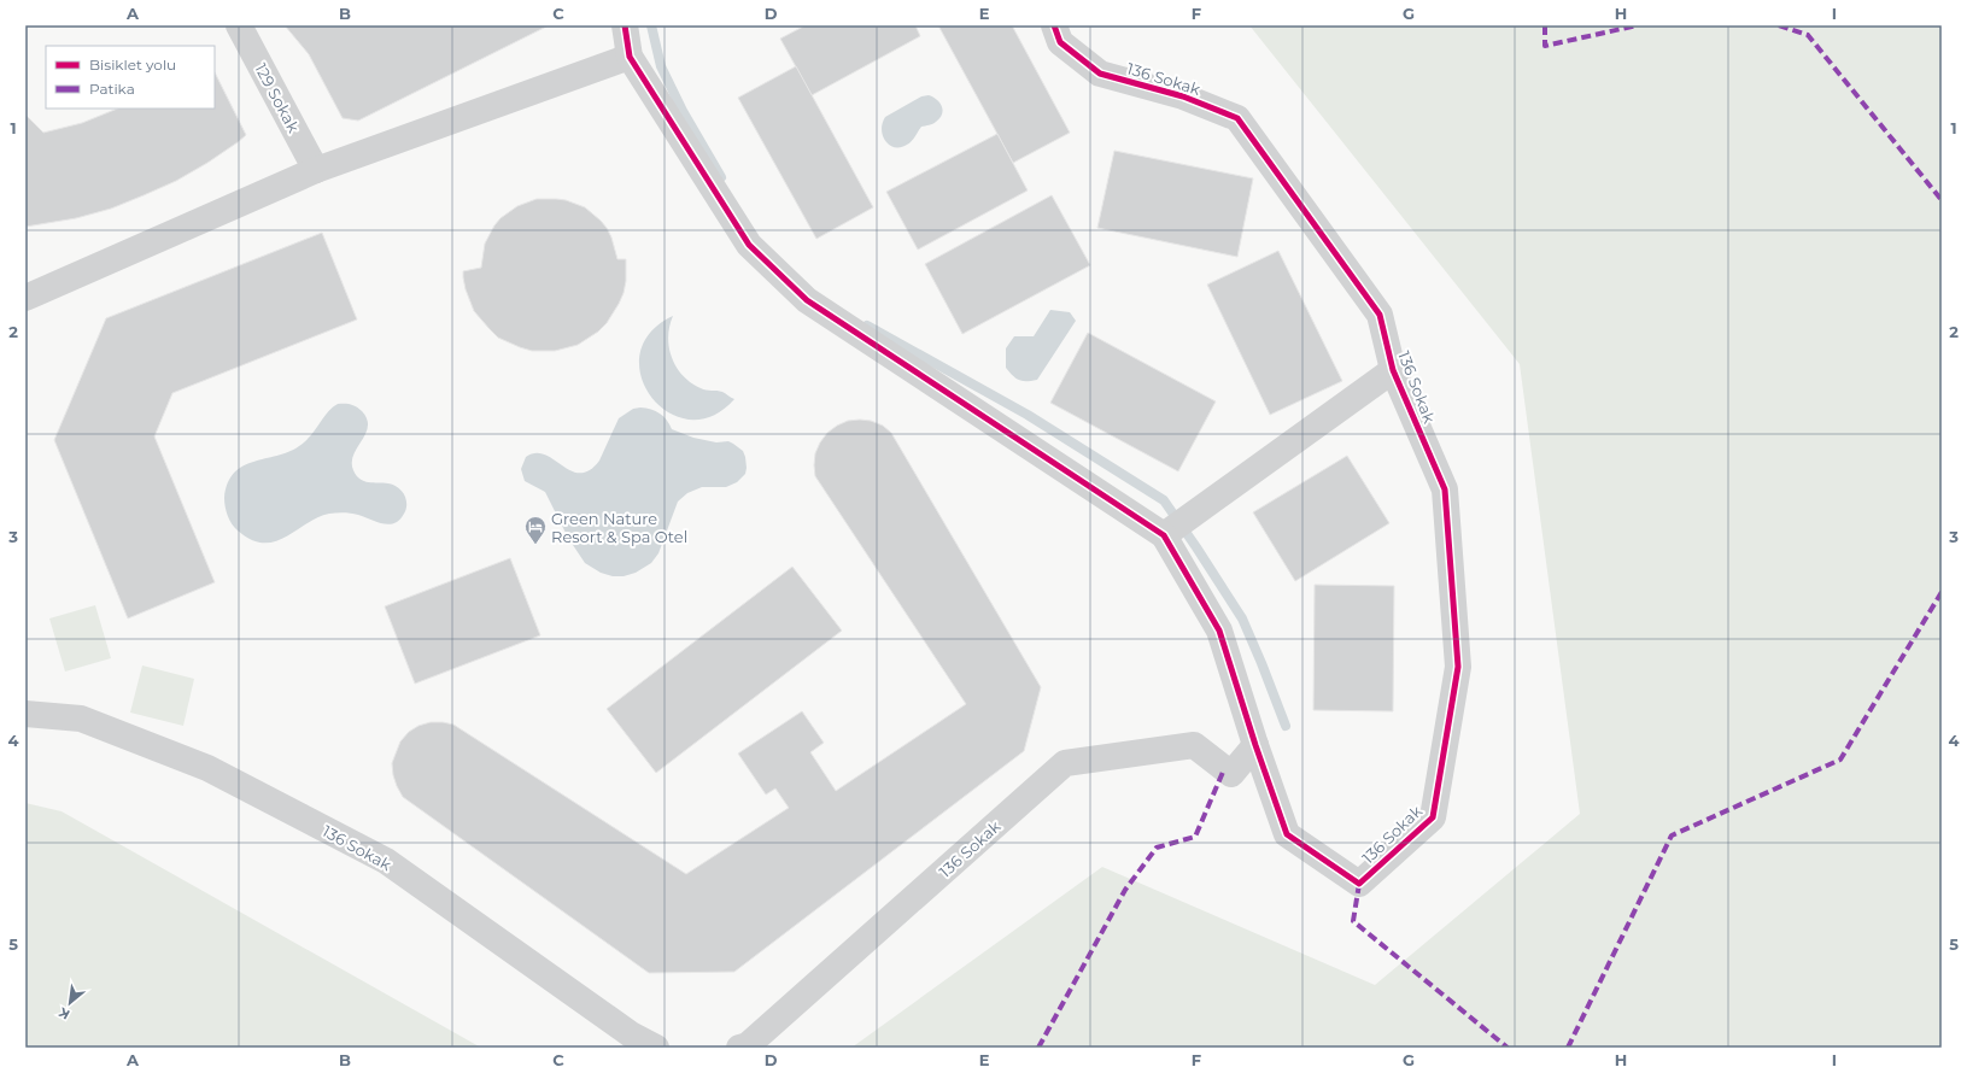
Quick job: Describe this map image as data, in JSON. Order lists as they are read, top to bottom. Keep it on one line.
{"streets":{"street":["136 Sokak","129 Sokak"]},"places":{"hotel":["Green Nature Resort & Spa Otel"]},"legend":["Bisiklet yolu","Patika"],"north":"bottom left","grid":{"columns":["A","B","C","D","E","F","G","H","I"],"rows":["1","2","3","4","5"]}}
